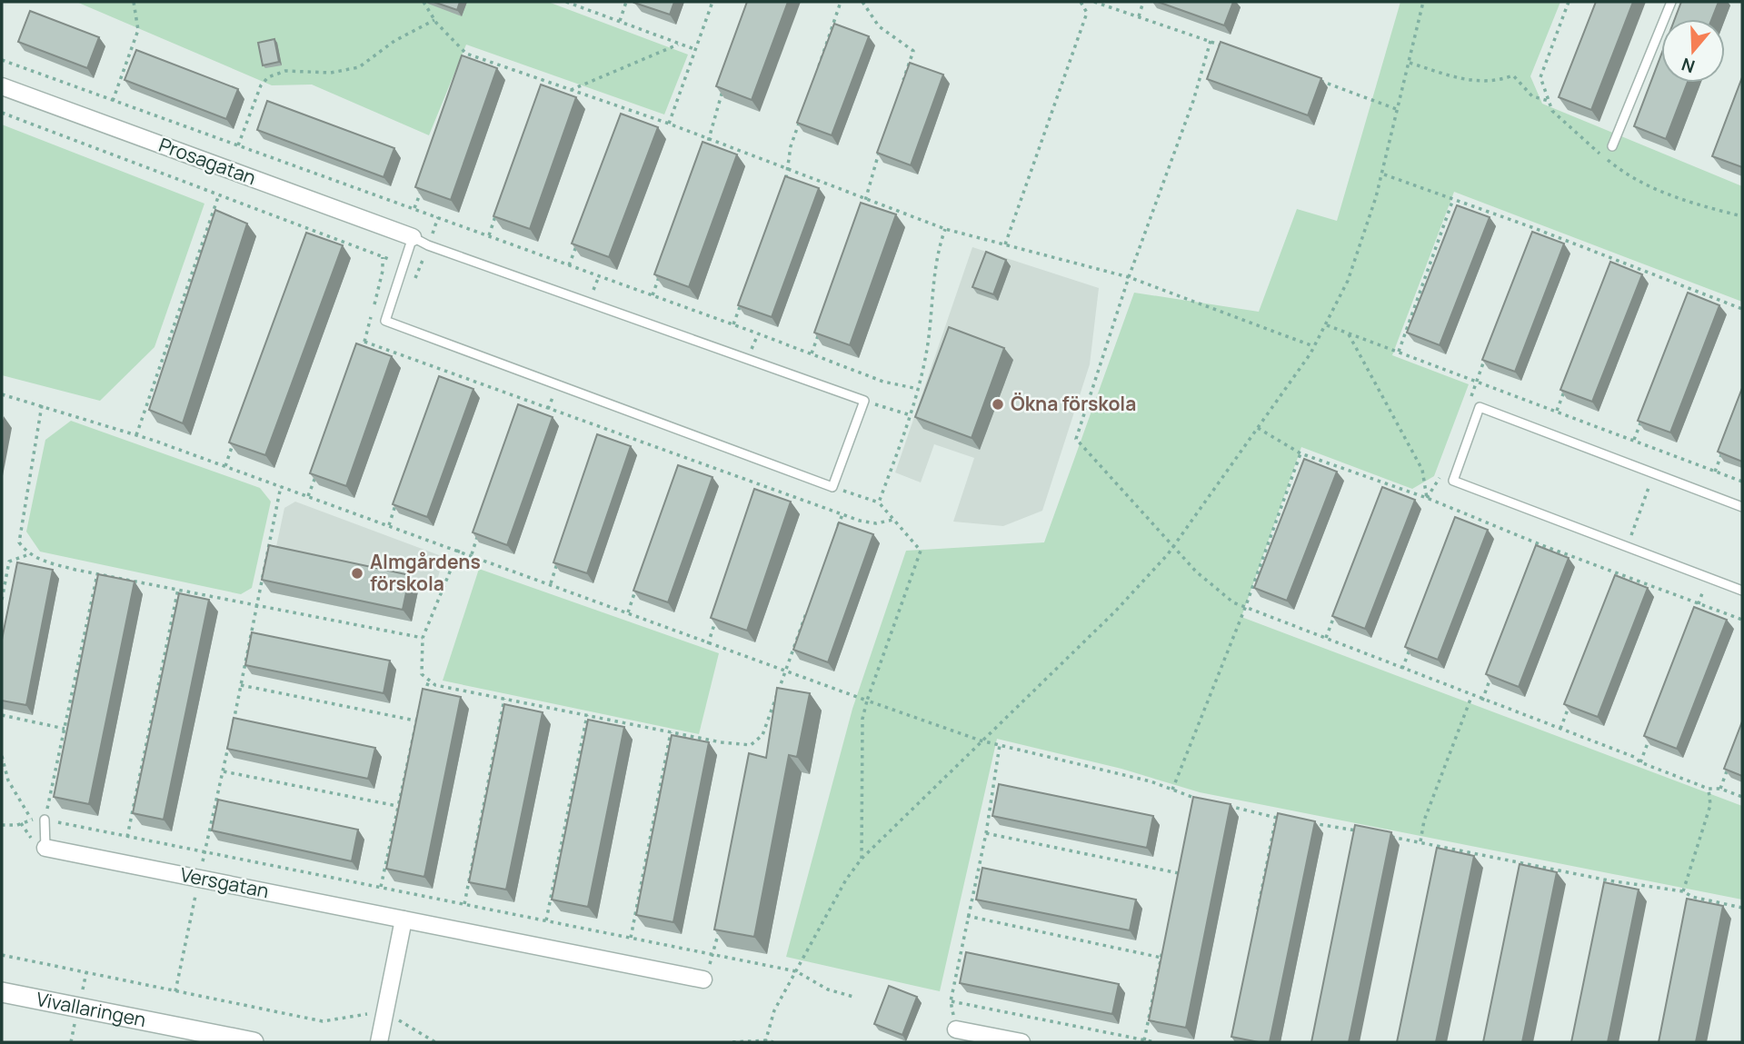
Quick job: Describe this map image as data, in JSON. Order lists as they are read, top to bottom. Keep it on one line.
{"streets":{"street":["Prosagatan","Versgatan","Vivallaringen"]},"places":["Ökna förskola","Almgårdens förskola"],"north":"bottom"}
